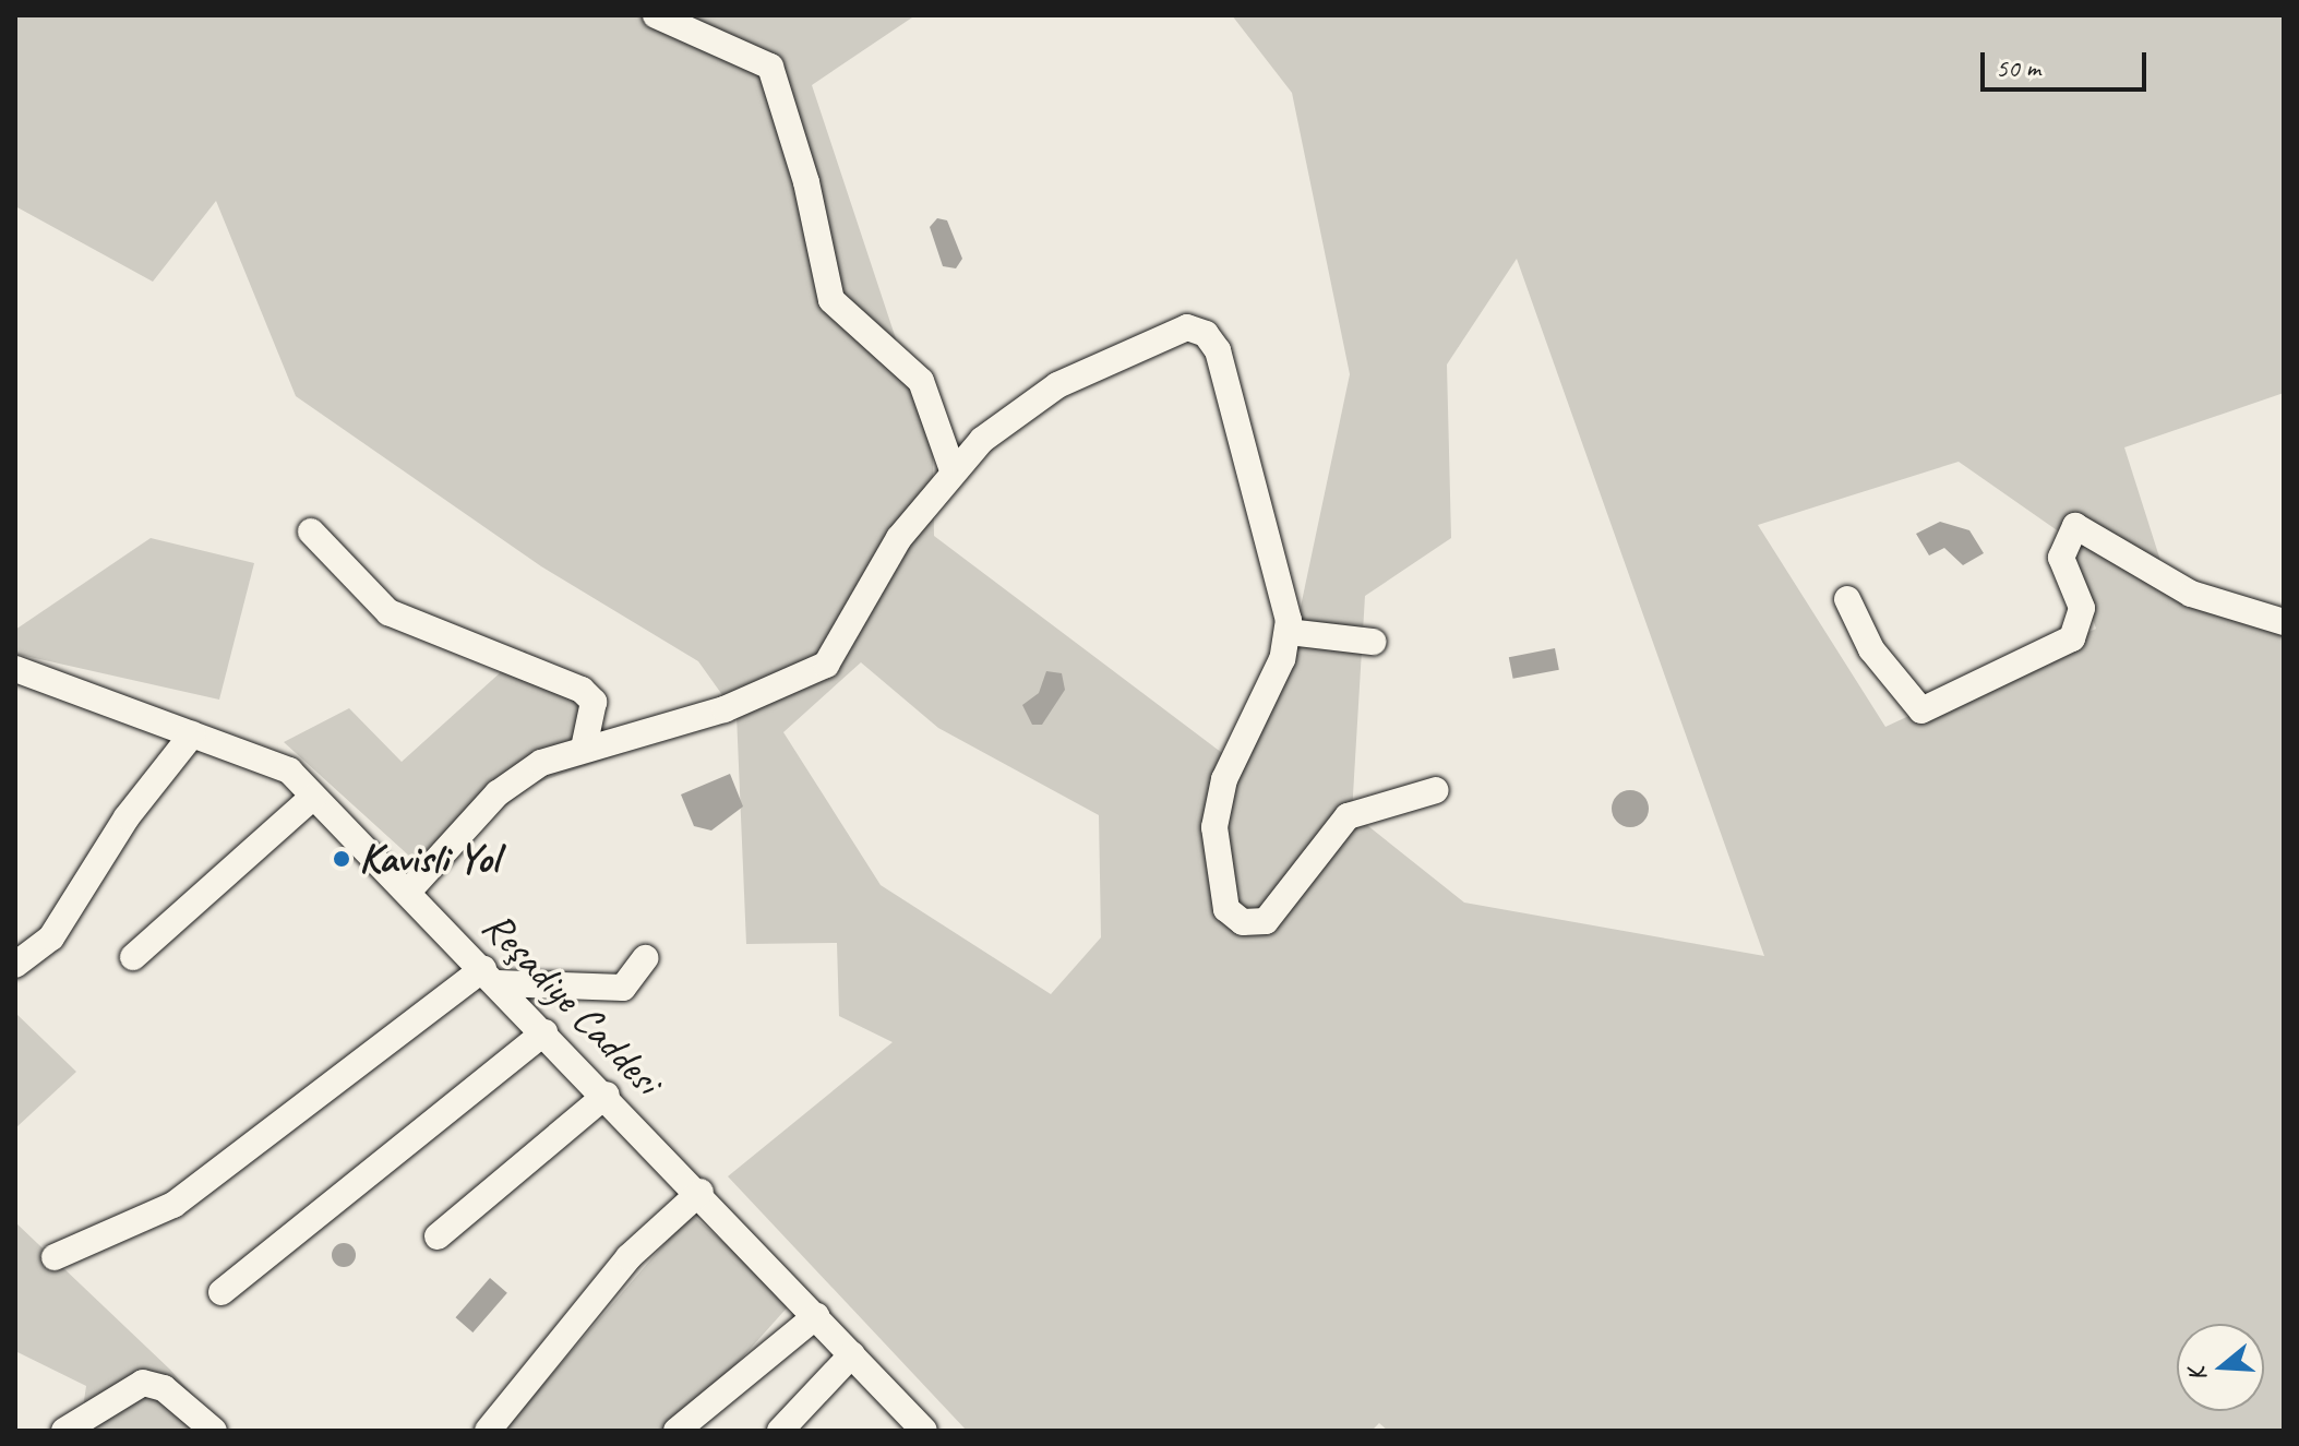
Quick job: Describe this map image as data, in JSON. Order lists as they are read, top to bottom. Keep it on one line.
{"streets":{"street":["Reşadiye Caddesi"]},"places":["Kavisli Yol"],"scale_bar":"50 m","north":"left"}
